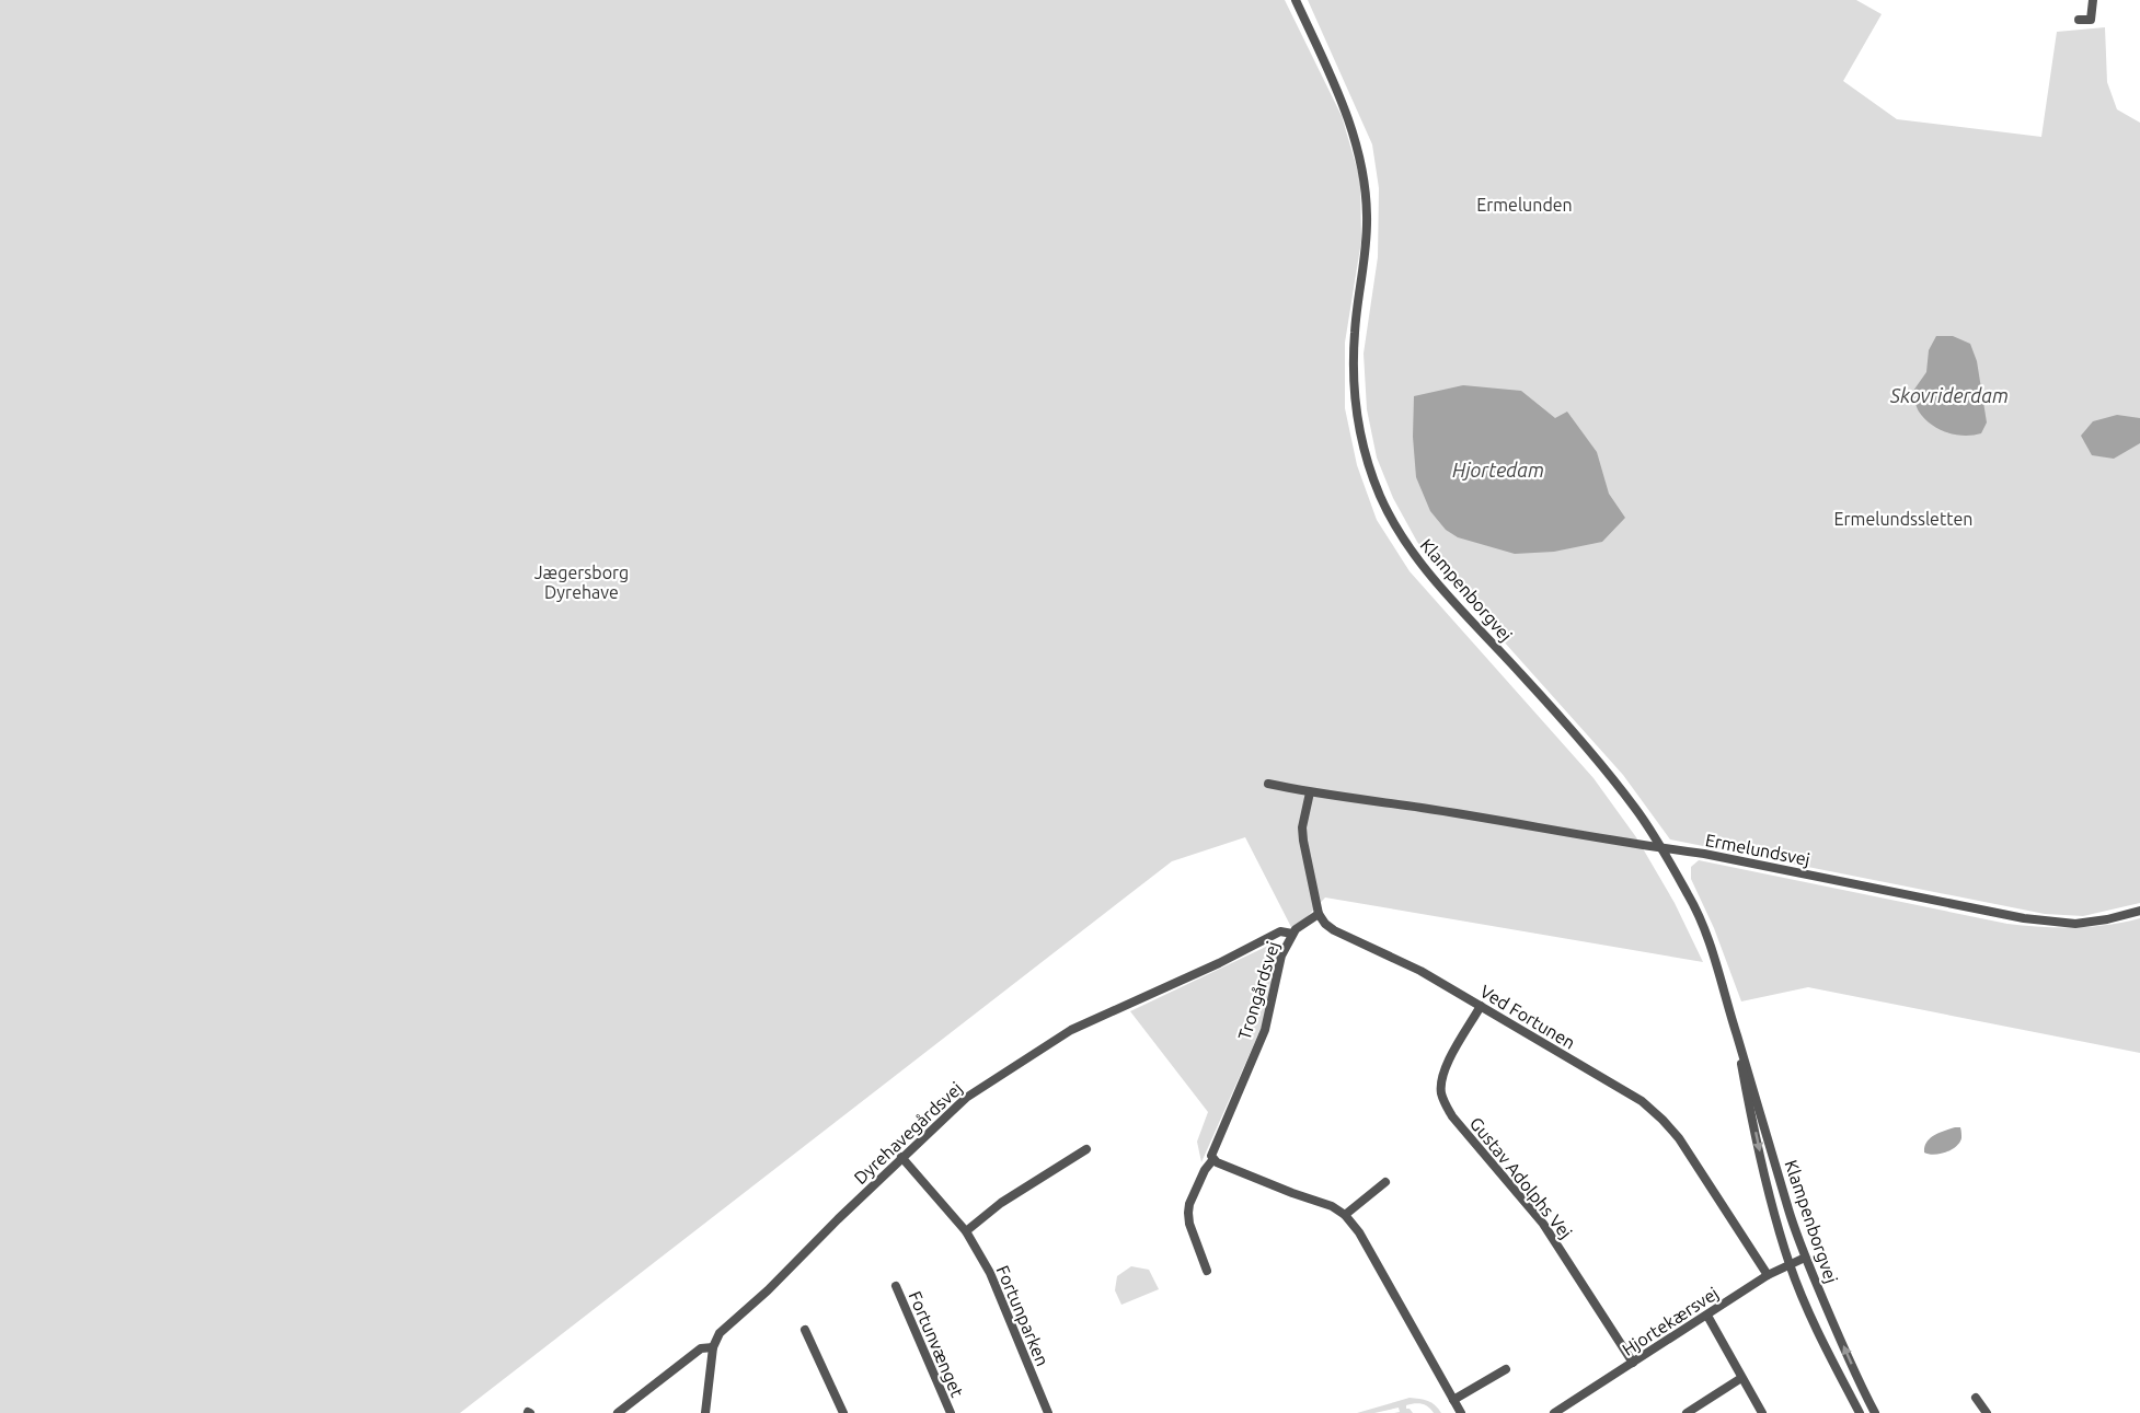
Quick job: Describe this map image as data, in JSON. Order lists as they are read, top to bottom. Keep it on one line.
{"streets":{"street":["Klampenborgvej","Ermelundsvej","Trongårdsvej","Ved Fortunen","Dyrehavegårdsvej","Gustav Adolphs Vej","Fortunparken","Hjortekærsvej","Fortunvænget"]},"crossings":[["Klampenborgvej","Ermelundsvej"],["Klampenborgvej","Hjortekærsvej"],["Trongårdsvej","Ved Fortunen"],["Trongårdsvej","Dyrehavegårdsvej"],["Ved Fortunen","Gustav Adolphs Vej"],["Ved Fortunen","Hjortekærsvej"],["Dyrehavegårdsvej","Fortunparken"],["Gustav Adolphs Vej","Hjortekærsvej"]],"water":["Skovriderdam","Hjortedam"],"parks":["Ermelunden","Ermelundssletten","Jægersborg Dyrehave"]}
